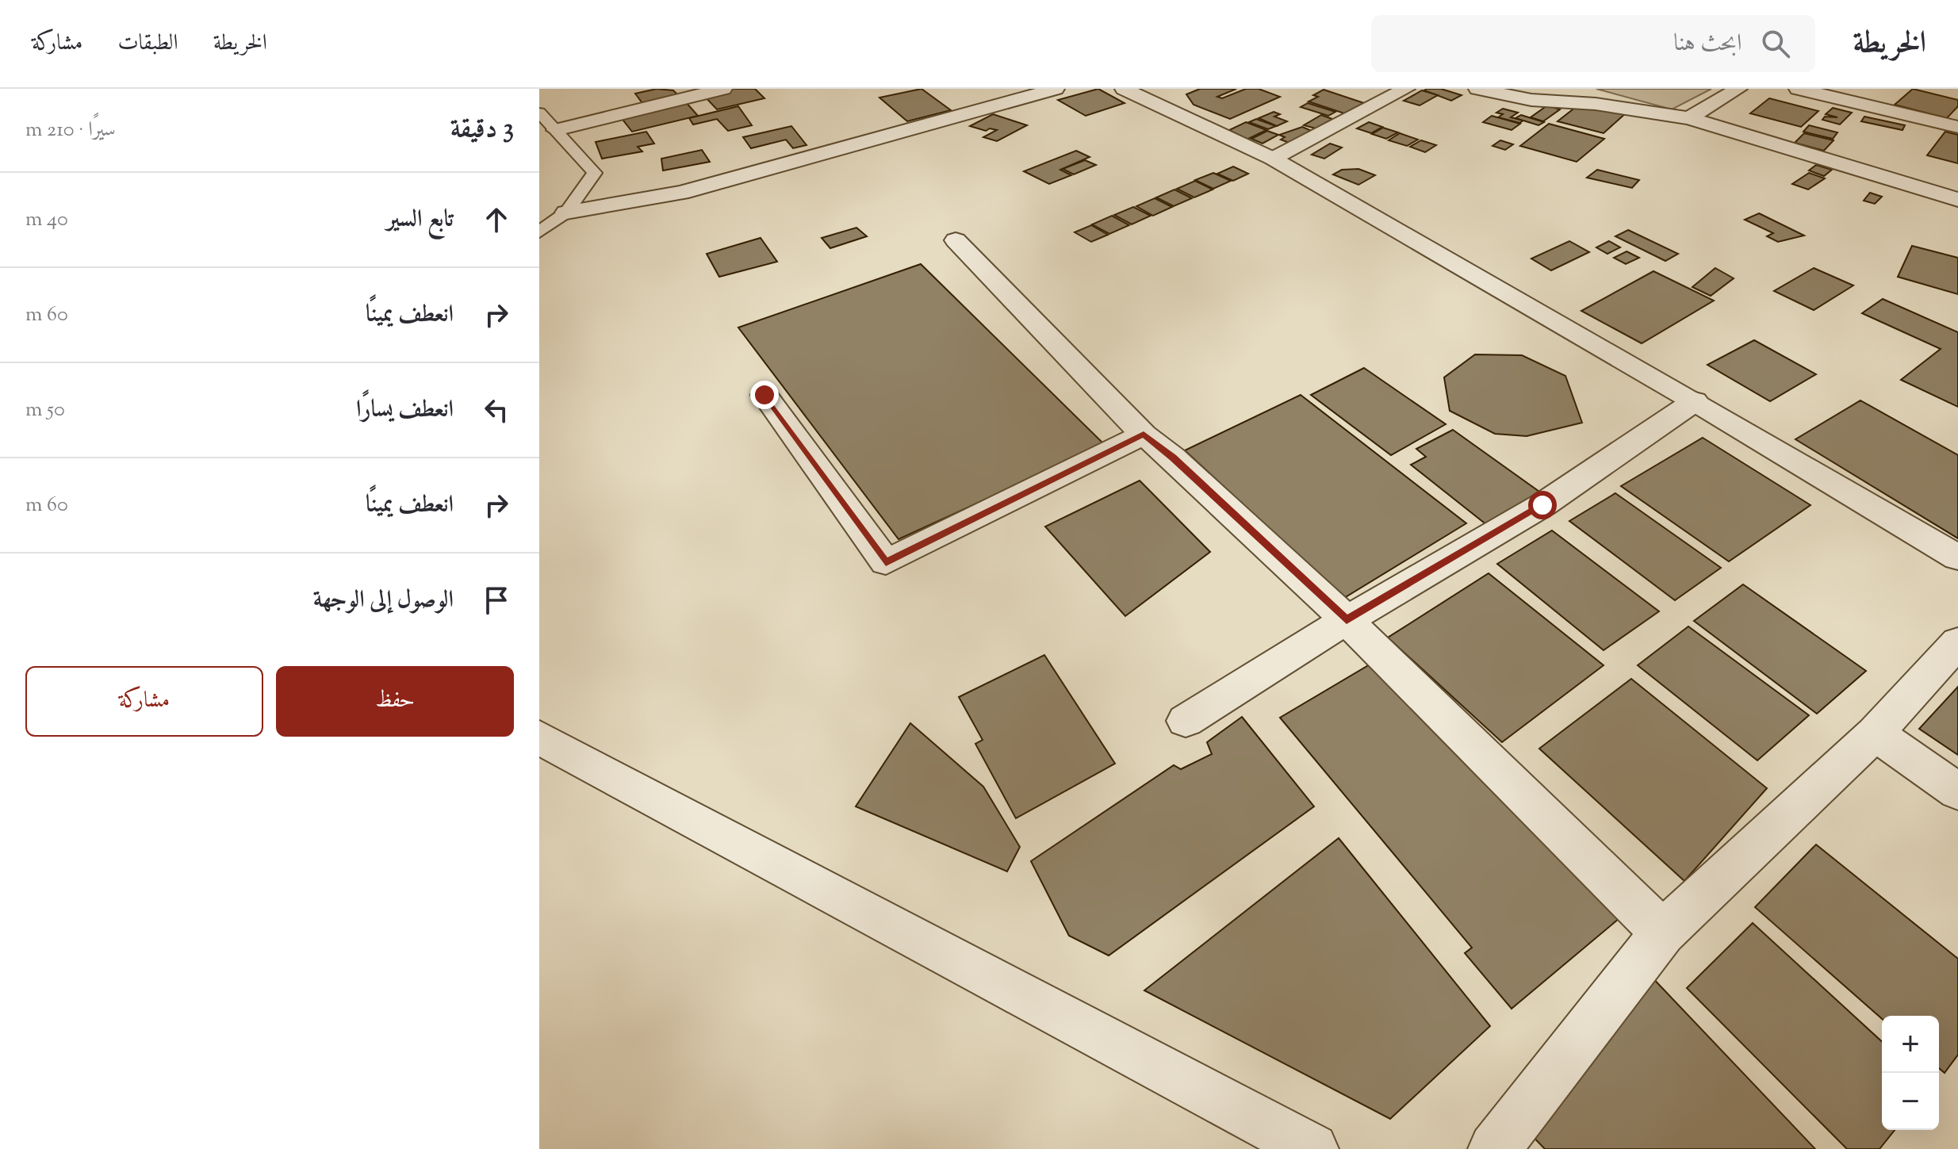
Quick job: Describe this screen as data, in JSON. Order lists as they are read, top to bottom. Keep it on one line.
{"page":{"header":"الخريطة","search":"ابحث هنا","nav":["الخريطة","الطبقات","مشاركة"],"heading":["3 دقيقة","سيرًا · 210 m"],"list":[["تابع السير","40 m"],["انعطف يمينًا","60 m"],["انعطف يسارًا","50 m"],["انعطف يمينًا","60 m"],"الوصول إلى الوجهة"],"buttons":["حفظ","مشاركة"],"map_buttons":["+","−"]}}
